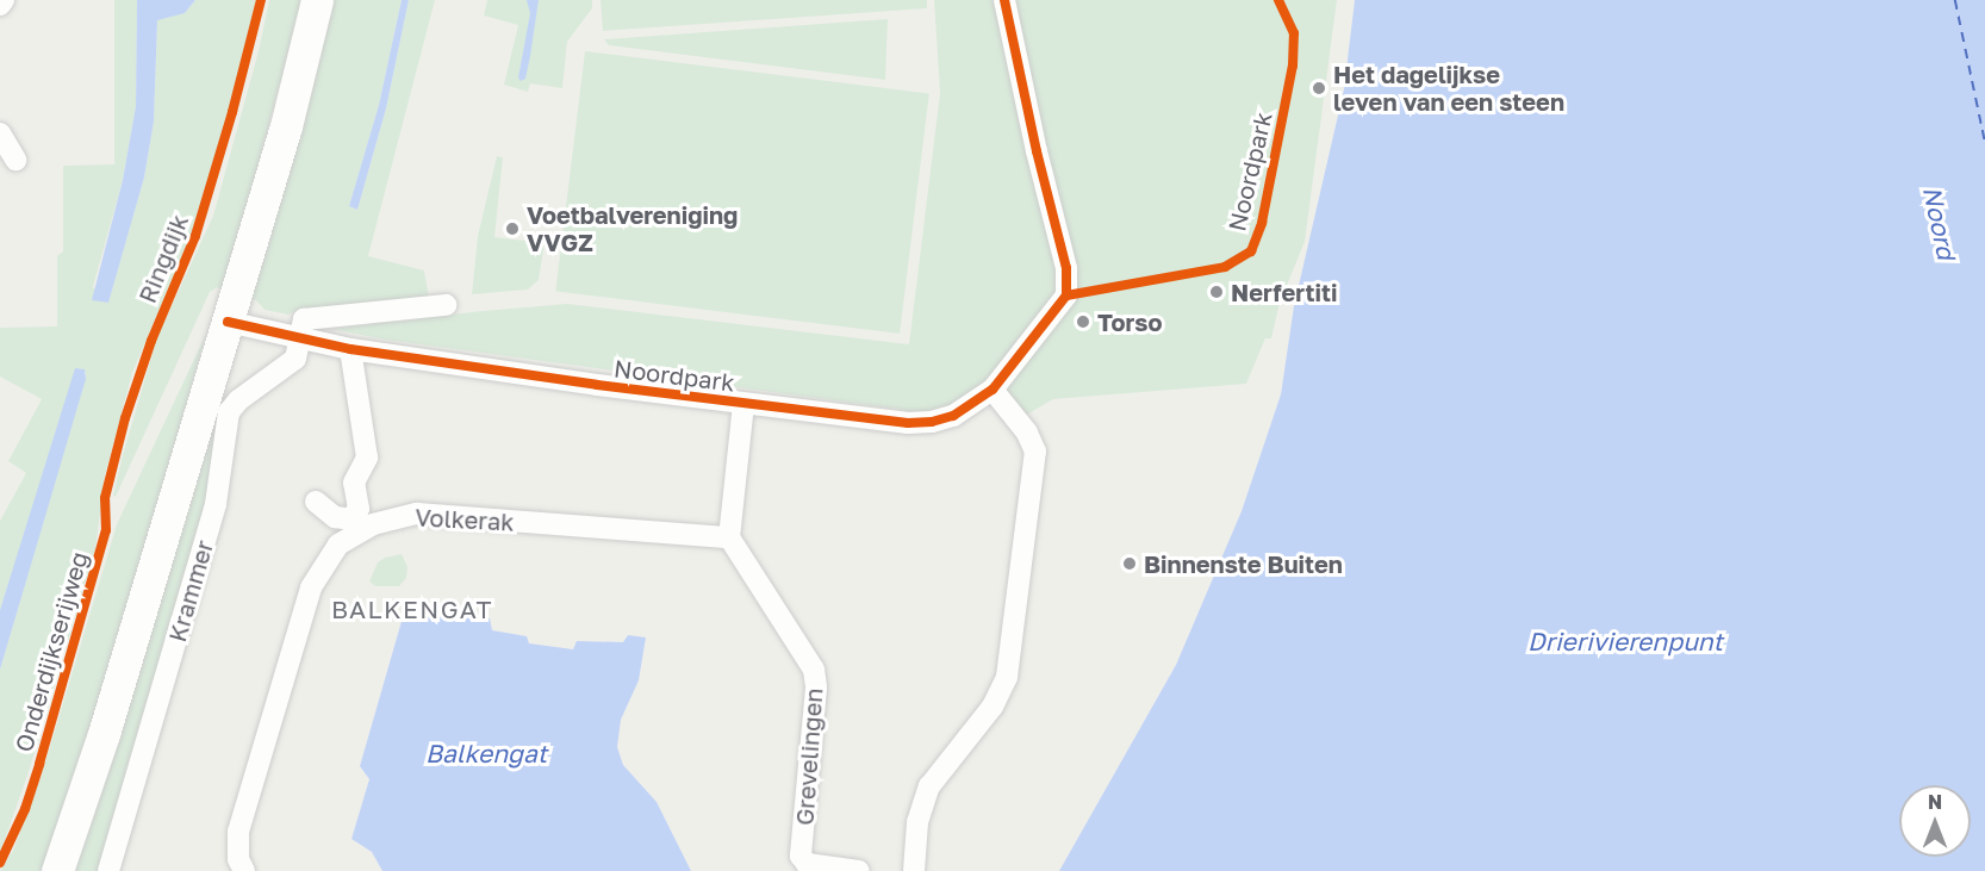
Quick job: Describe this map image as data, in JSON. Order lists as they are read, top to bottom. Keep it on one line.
{"streets":{"street":["Noordpark","Volkerak","Krammer","Grevelingen"],"cycle path":["Ringdijk"]},"crossings":[["Noordpark","Krammer"],["Volkerak","Grevelingen"]],"districts":["BALKENGAT"],"water":["Noord","Drierivierenpunt","Balkengat"],"places":["Het dagelijkse leven van een steen","Voetbalvereniging VVGZ","Nerfertiti","Torso","Binnenste Buiten"],"north":"top"}
